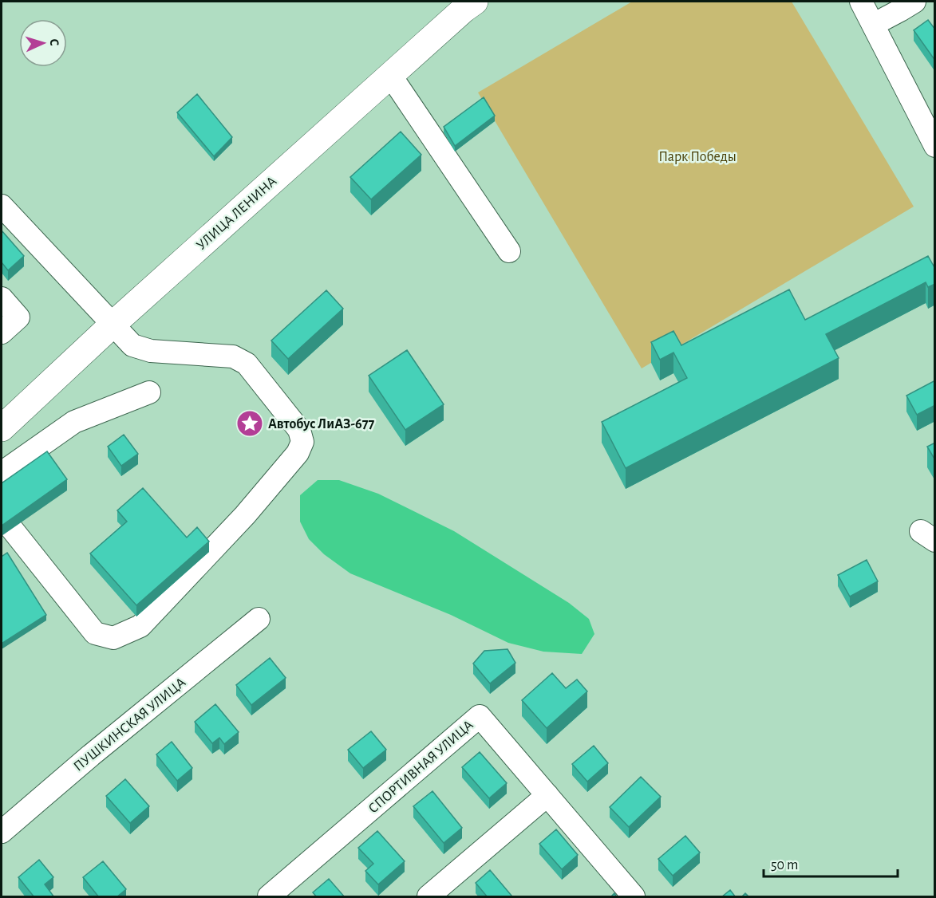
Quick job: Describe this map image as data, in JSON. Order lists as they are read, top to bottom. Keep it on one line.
{"streets":{"main road":["УЛИЦА ЛЕНИНА"],"street":["ПУШКИНСКАЯ УЛИЦА","СПОРТИВНАЯ УЛИЦА"]},"parks":["Парк Победы"],"places":{"place":["Автобус ЛиАЗ-677"]},"scale_bar":"50 m","north":"right"}
